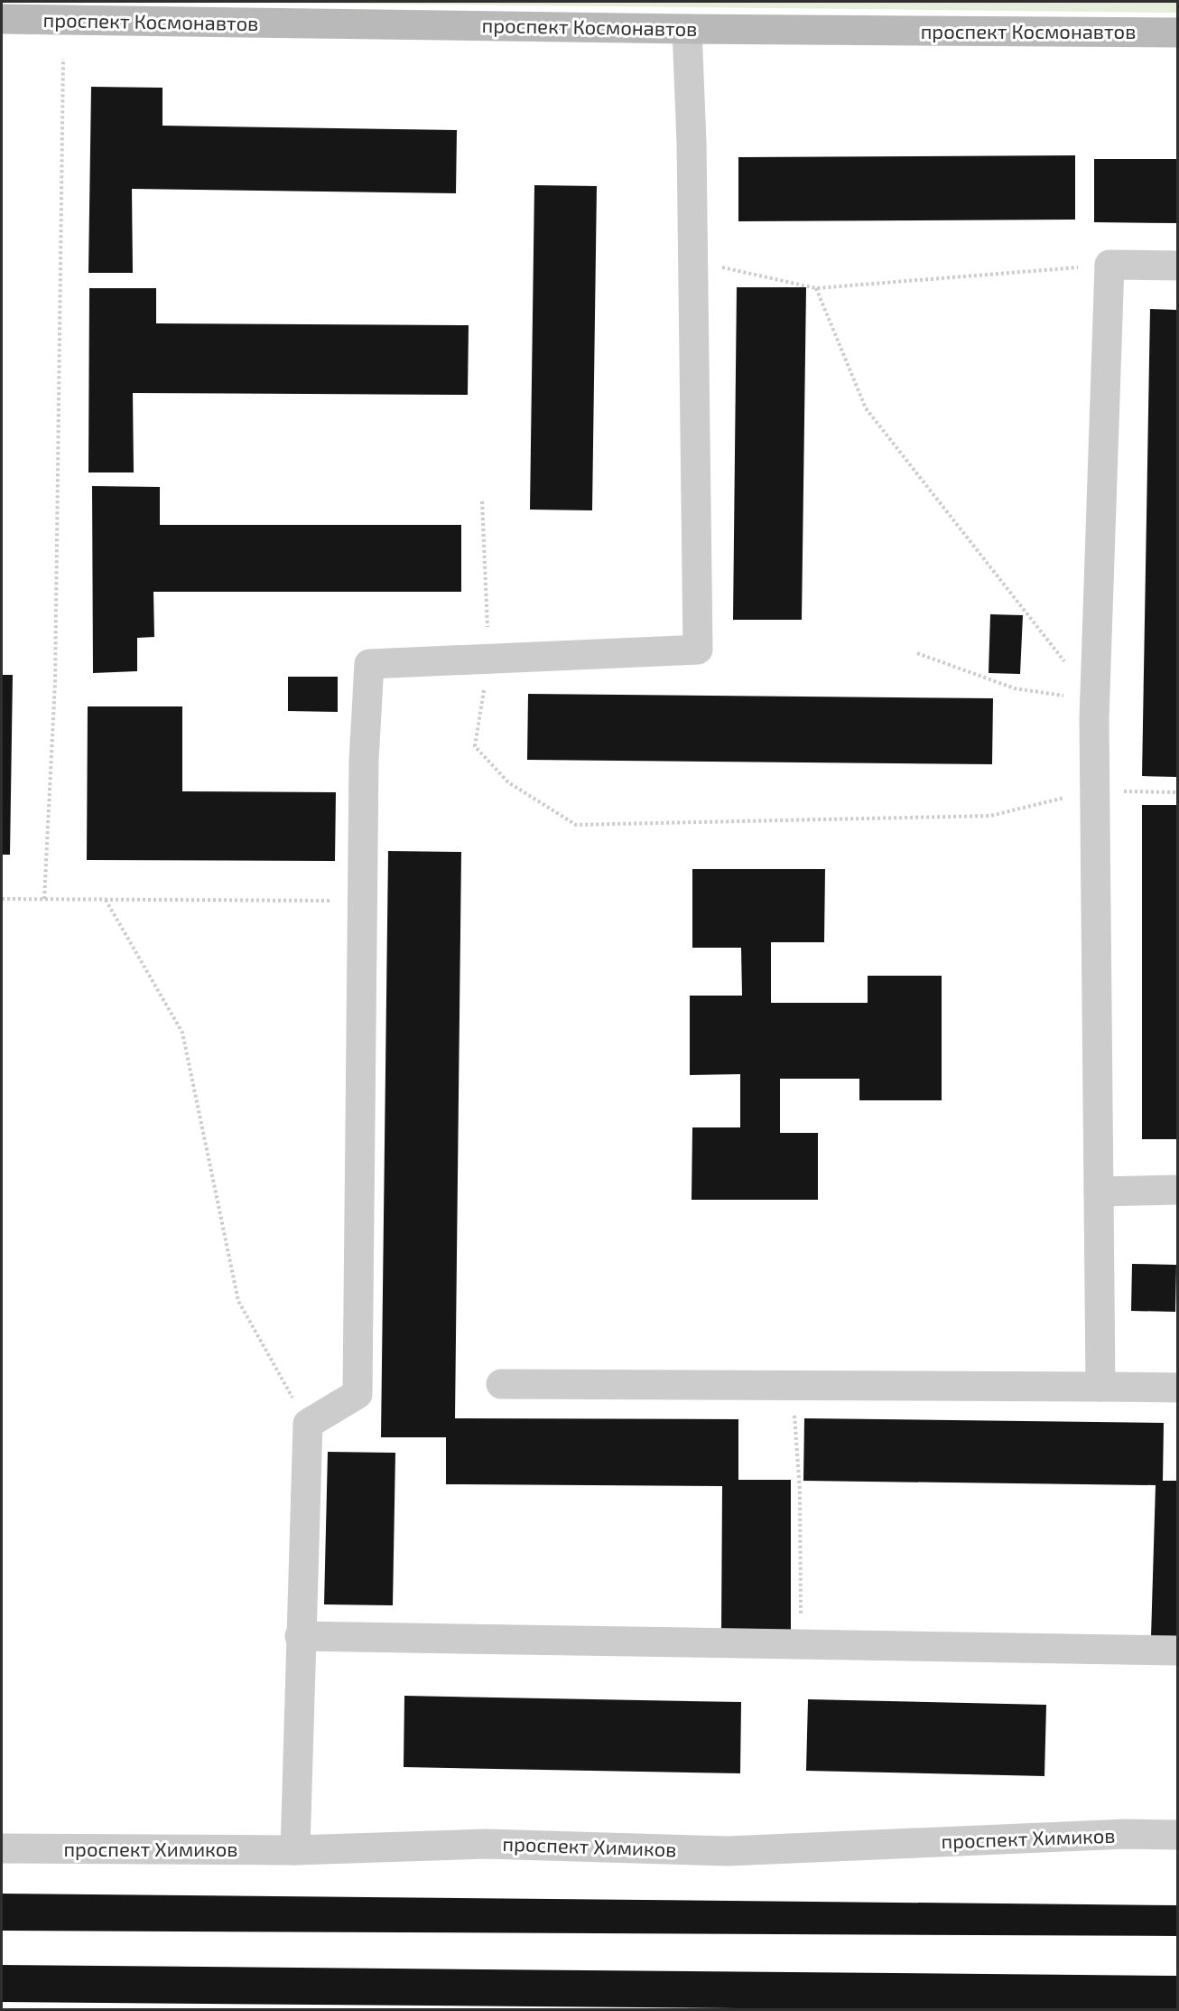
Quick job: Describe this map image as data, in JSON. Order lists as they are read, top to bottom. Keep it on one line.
{"streets":{"main road":["проспект Космонавтов"],"street":["проспект Химиков"]}}
